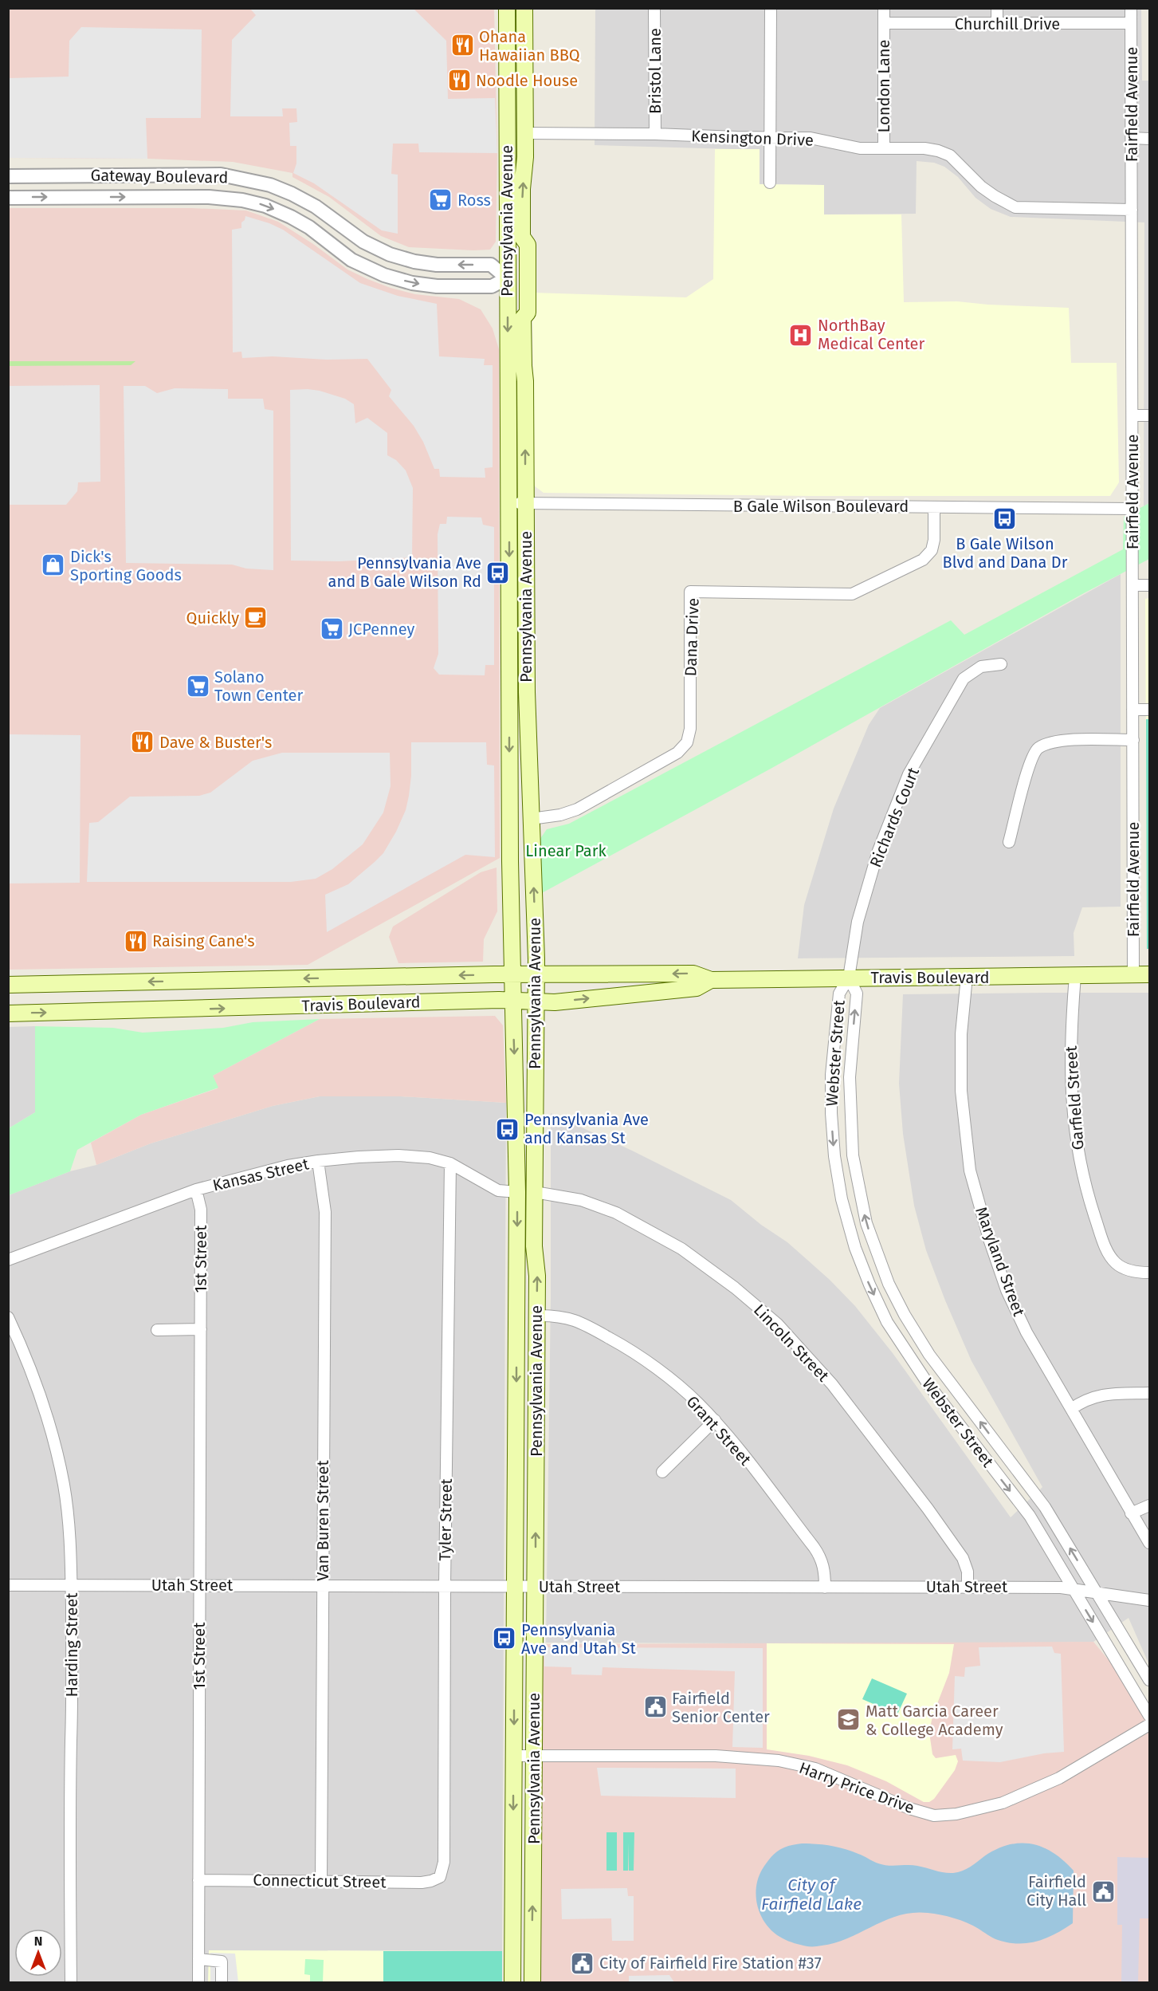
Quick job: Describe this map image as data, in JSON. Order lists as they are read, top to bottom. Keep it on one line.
{"streets":{"main road":["Pennsylvania Avenue","Travis Boulevard"],"street":["Churchill Drive","Bristol Lane","London Lane","Fairfield Avenue","Kensington Drive","Gateway Boulevard","B Gale Wilson Boulevard","Dana Drive","Richards Court","Webster Street","Garfield Street","Kansas Street","1st Street","Maryland Street","Lincoln Street","Grant Street","Tyler Street","Van Buren Street","Utah Street","Harding Street","Harry Price Drive","Connecticut Street"]},"crossings":[["Churchill Drive","London Lane"],["Churchill Drive","Fairfield Avenue"],["Bristol Lane","Kensington Drive"],["London Lane","Kensington Drive"],["Fairfield Avenue","Kensington Drive"],["Fairfield Avenue","B Gale Wilson Boulevard"],["Fairfield Avenue","Travis Boulevard"],["Kensington Drive","Pennsylvania Avenue"],["Gateway Boulevard","Pennsylvania Avenue"],["Pennsylvania Avenue","B Gale Wilson Boulevard"],["Pennsylvania Avenue","Dana Drive"],["Pennsylvania Avenue","Travis Boulevard"],["Pennsylvania Avenue","Kansas Street"],["Pennsylvania Avenue","Lincoln Street"],["Pennsylvania Avenue","Grant Street"],["Pennsylvania Avenue","Utah Street"],["Pennsylvania Avenue","Harry Price Drive"],["B Gale Wilson Boulevard","Dana Drive"],["Richards Court","Travis Boulevard"],["Richards Court","Webster Street"],["Travis Boulevard","Webster Street"],["Travis Boulevard","Garfield Street"],["Travis Boulevard","Maryland Street"],["Webster Street","Utah Street"],["Kansas Street","1st Street"],["Kansas Street","Tyler Street"],["Kansas Street","Van Buren Street"],["1st Street","Utah Street"],["1st Street","Connecticut Street"],["Lincoln Street","Utah Street"],["Grant Street","Utah Street"],["Tyler Street","Utah Street"],["Tyler Street","Connecticut Street"],["Van Buren Street","Utah Street"],["Van Buren Street","Connecticut Street"],["Utah Street","Harding Street"]],"water":["City of Fairfield Lake"],"parks":["Linear Park"],"places":{"restaurant":["Ohana Hawaiian BBQ","Noodle House","Dave & Buster's","Raising Cane's"],"supermarket":["Ross","JCPenney","Solano Town Center"],"hospital":["NorthBay Medical Center"],"bus stop":["B Gale Wilson Blvd and Dana Dr","Pennsylvania Ave and B Gale Wilson Rd","Pennsylvania Ave and Kansas St","Pennsylvania Ave and Utah St"],"shop":["Dick's Sporting Goods"],"cafe":["Quickly"],"public building":["Fairfield Senior Center","Fairfield City Hall","City of Fairfield Fire Station #37"],"school or university":["Matt Garcia Career & College Academy"]},"north":"top"}
